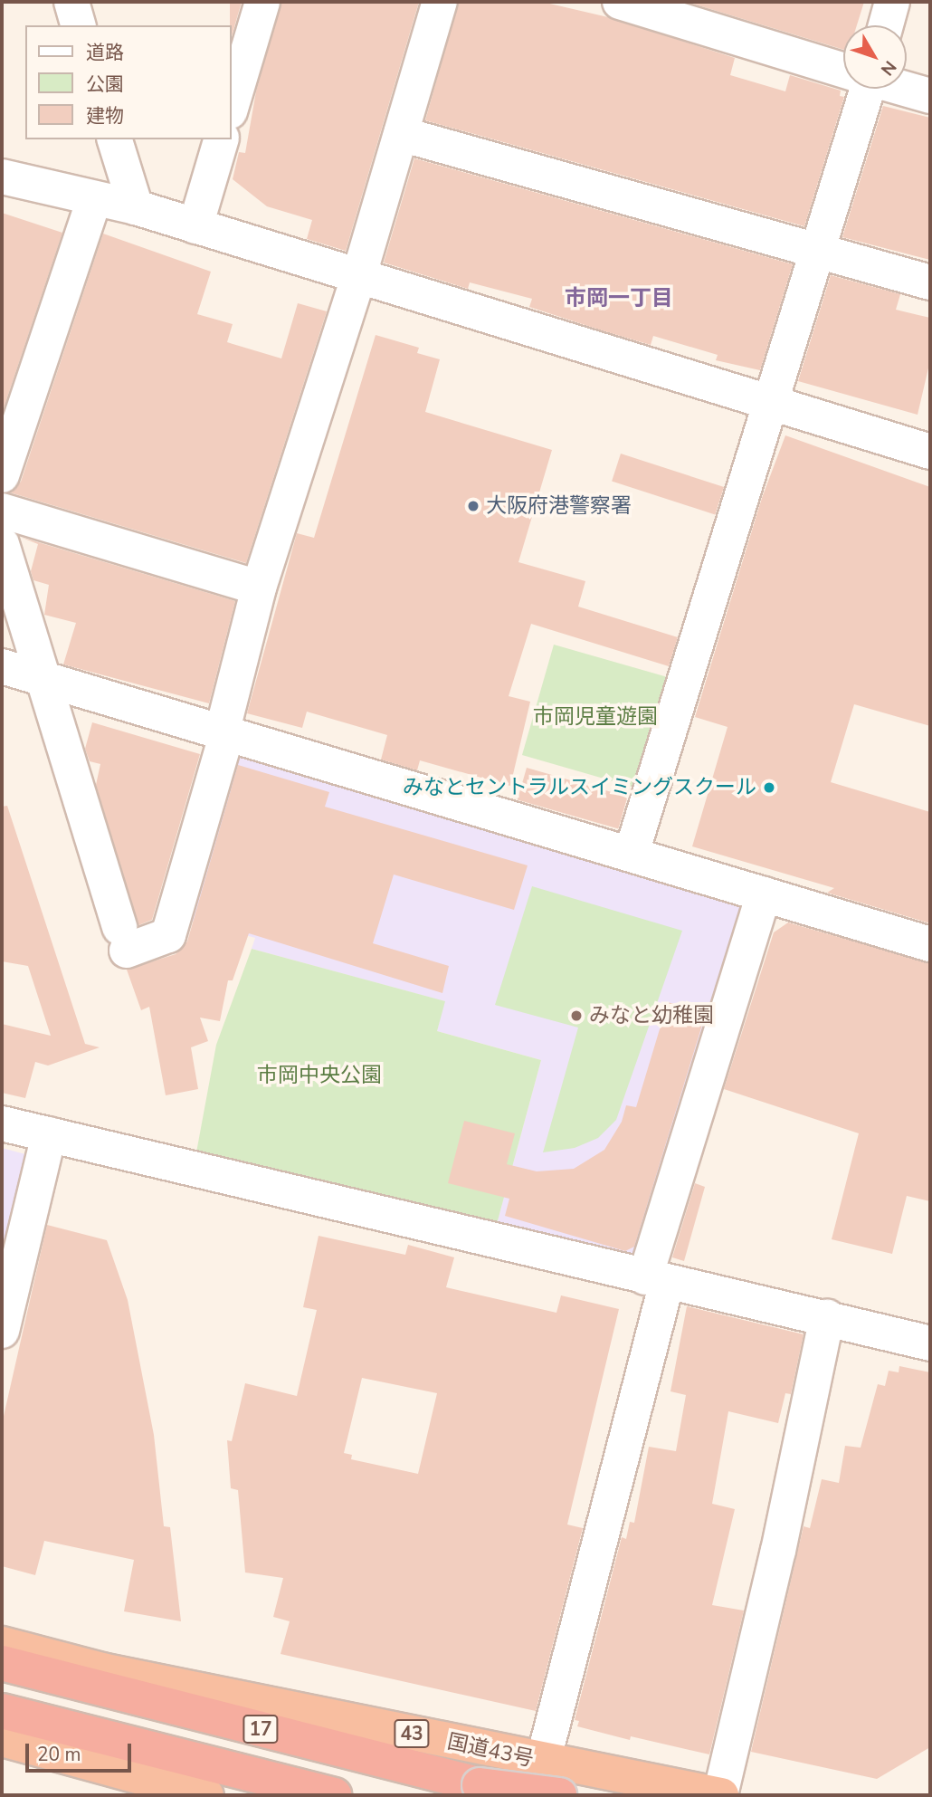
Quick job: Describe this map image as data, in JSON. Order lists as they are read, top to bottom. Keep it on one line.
{"streets":{"highway":["17","43","国道43号"]},"crossings":[["43","国道43号"]],"districts":["市岡一丁目"],"parks":["市岡児童遊園","市岡中央公園"],"places":["大阪府港警察署","みなとセントラルスイミングスクール","みなと幼稚園"],"legend":["道路","公園","建物"],"scale_bar":"20 m","north":"bottom right"}
